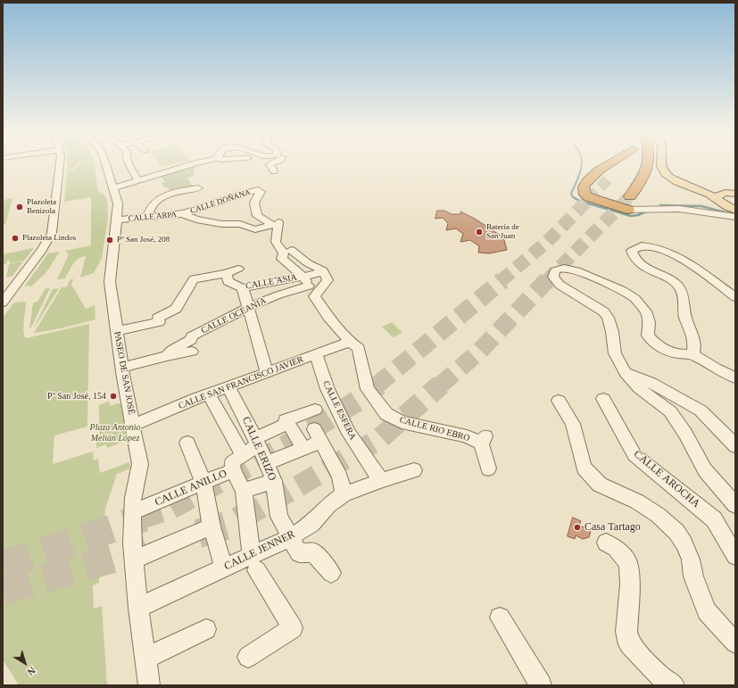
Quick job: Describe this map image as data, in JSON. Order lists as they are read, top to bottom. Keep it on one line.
{"streets":{"street":["CALLE DOÑANA","CALLE ARPA","CALLE ASIA","CALLE OCEANIA","PASEO DE SAN JOSÉ","CALLE SAN FRANCISCO JAVIER","CALLE ESFERA","CALLE RIO EBRO","CALLE ERIZO","CALLE AROCHA","CALLE ANILLO","CALLE JENNER"]},"crossings":[["CALLE DOÑANA","CALLE ARPA"],["CALLE ARPA","PASEO DE SAN JOSÉ"],["CALLE ASIA","CALLE OCEANIA"],["CALLE ASIA","CALLE RIO EBRO"],["CALLE OCEANIA","CALLE RIO EBRO"],["PASEO DE SAN JOSÉ","CALLE SAN FRANCISCO JAVIER"],["PASEO DE SAN JOSÉ","CALLE ANILLO"],["PASEO DE SAN JOSÉ","CALLE JENNER"],["CALLE SAN FRANCISCO JAVIER","CALLE ESFERA"],["CALLE SAN FRANCISCO JAVIER","CALLE RIO EBRO"],["CALLE SAN FRANCISCO JAVIER","CALLE ERIZO"],["CALLE ESFERA","CALLE JENNER"],["CALLE ERIZO","CALLE ANILLO"],["CALLE ERIZO","CALLE JENNER"]],"parks":["Plaza Antonio Melián López"],"places":["Plazoleta Benizola","Batería de San Juan","Plazoleta Lindos","Pº San José, 208","Pº San José, 154","Casa Tartago"],"north":"bottom right"}
